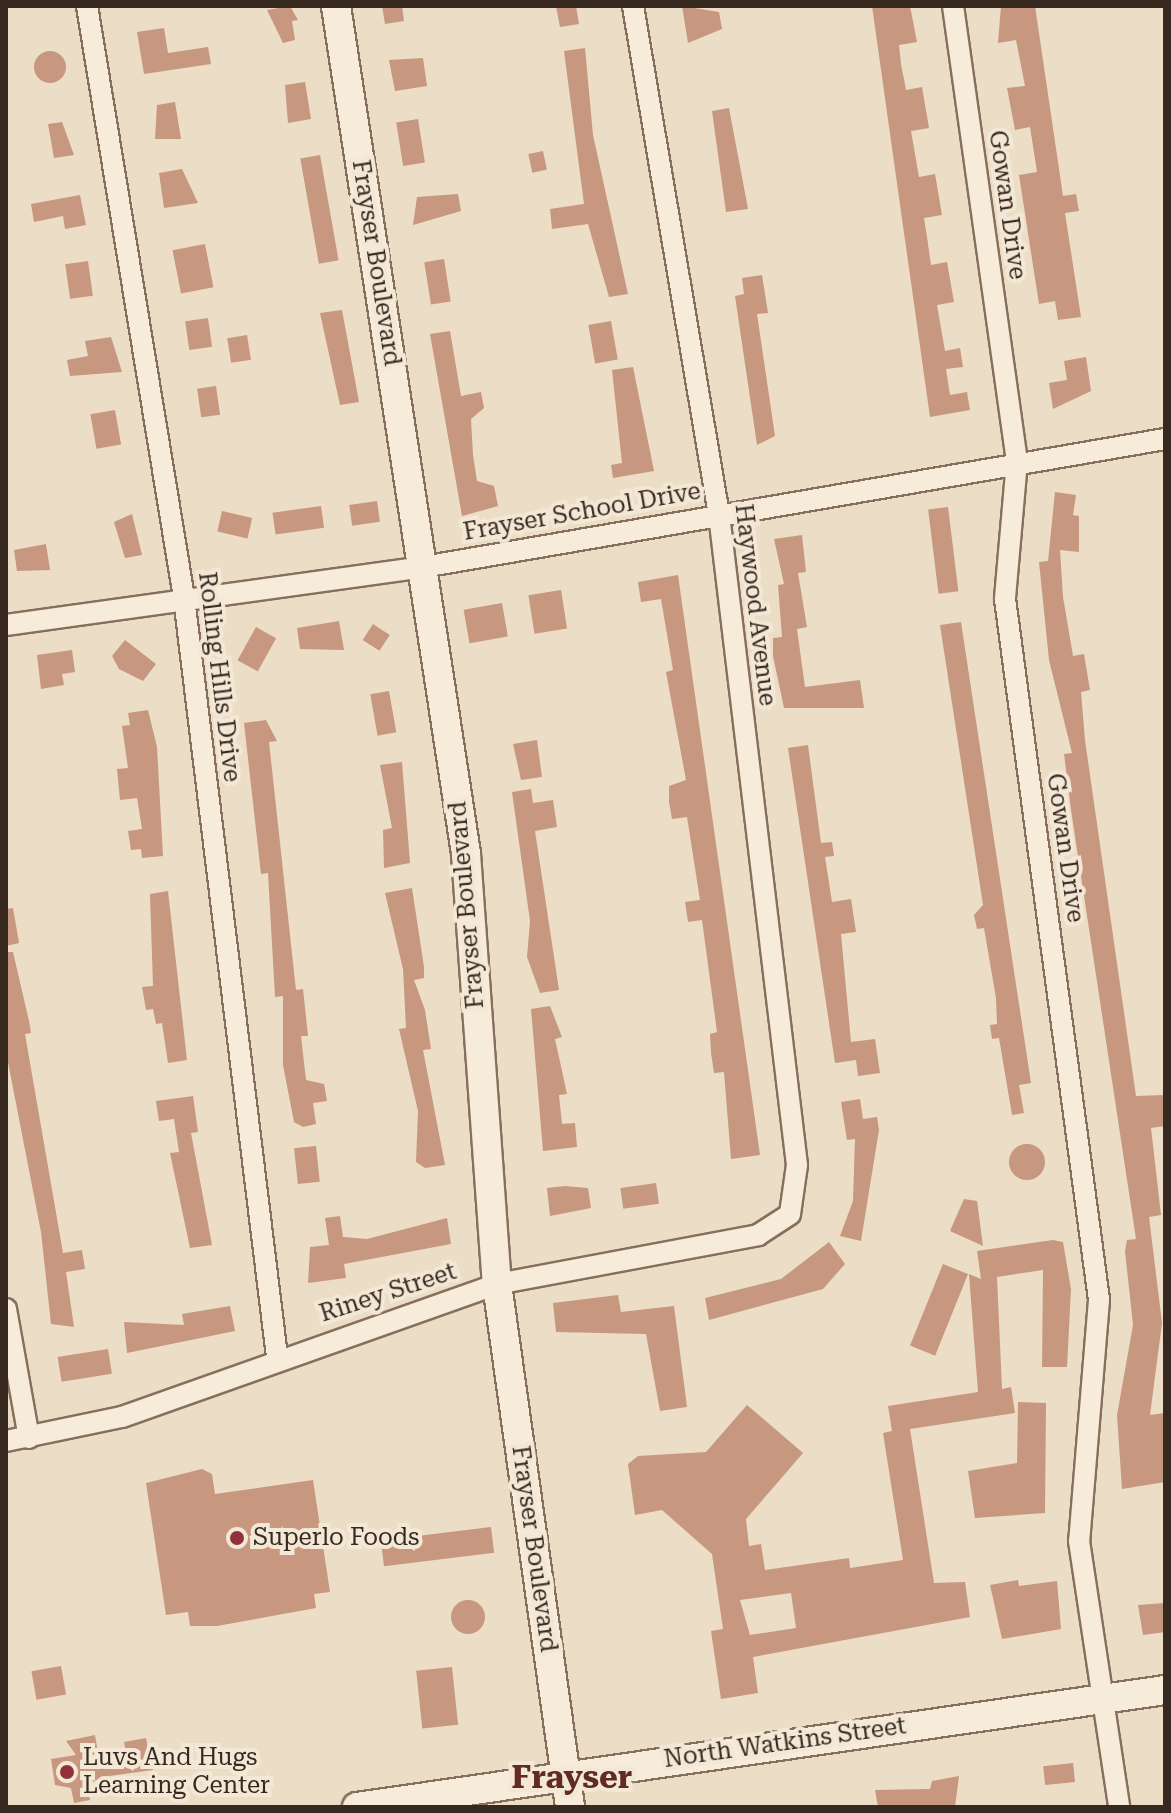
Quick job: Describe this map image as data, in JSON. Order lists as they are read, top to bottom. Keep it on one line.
{"streets":{"main road":["Frayser Boulevard","North Watkins Street"],"street":["Gowan Drive","Frayser School Drive","Haywood Avenue","Rolling Hills Drive","Riney Street"]},"crossings":[["Gowan Drive","Frayser School Drive"],["Gowan Drive","North Watkins Street"],["Frayser Boulevard","Frayser School Drive"],["Frayser Boulevard","Riney Street"],["Frayser Boulevard","North Watkins Street"],["Frayser School Drive","Haywood Avenue"],["Frayser School Drive","Rolling Hills Drive"],["Haywood Avenue","Riney Street"],["Rolling Hills Drive","Riney Street"]],"districts":["Frayser"],"places":["Superlo Foods","Luvs And Hugs Learning Center"]}
